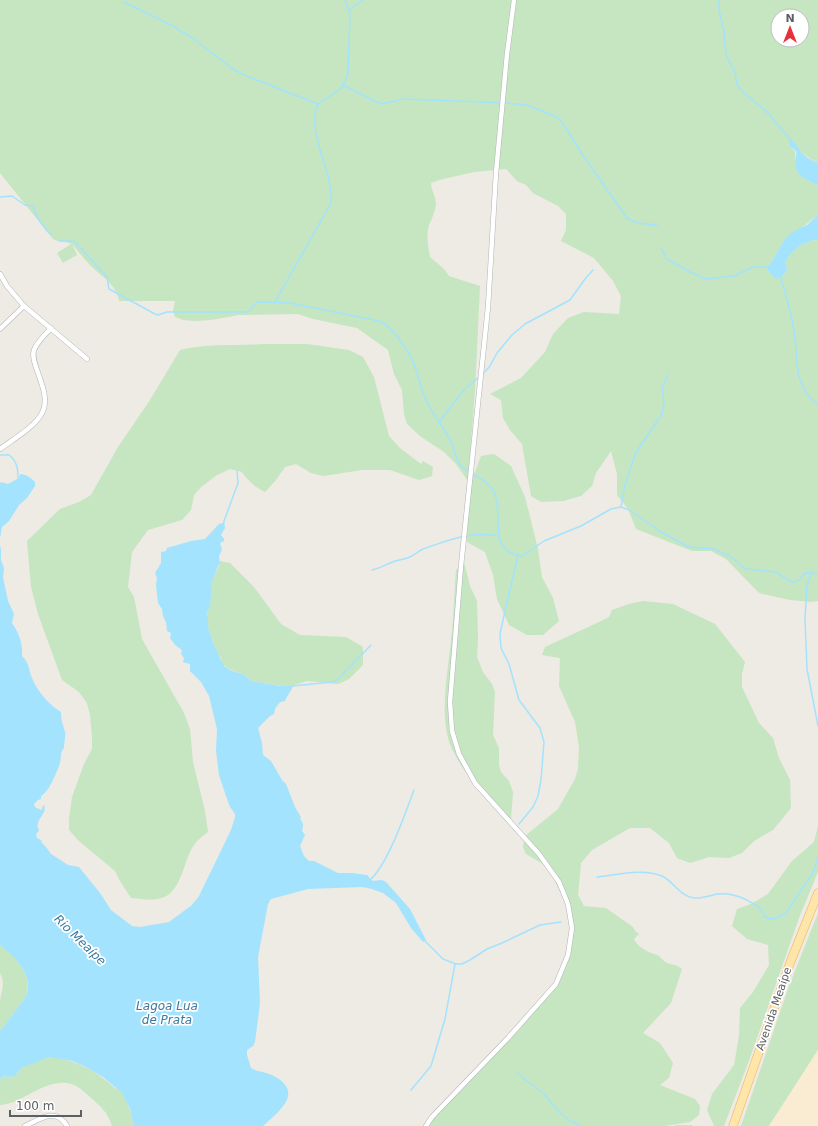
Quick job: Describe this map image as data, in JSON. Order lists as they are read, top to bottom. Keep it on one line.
{"streets":{"main road":["Avenida Meaípe"]},"water":["Rio Meaípe","Lagoa Lua de Prata"],"scale_bar":"100 m","north":"top"}
